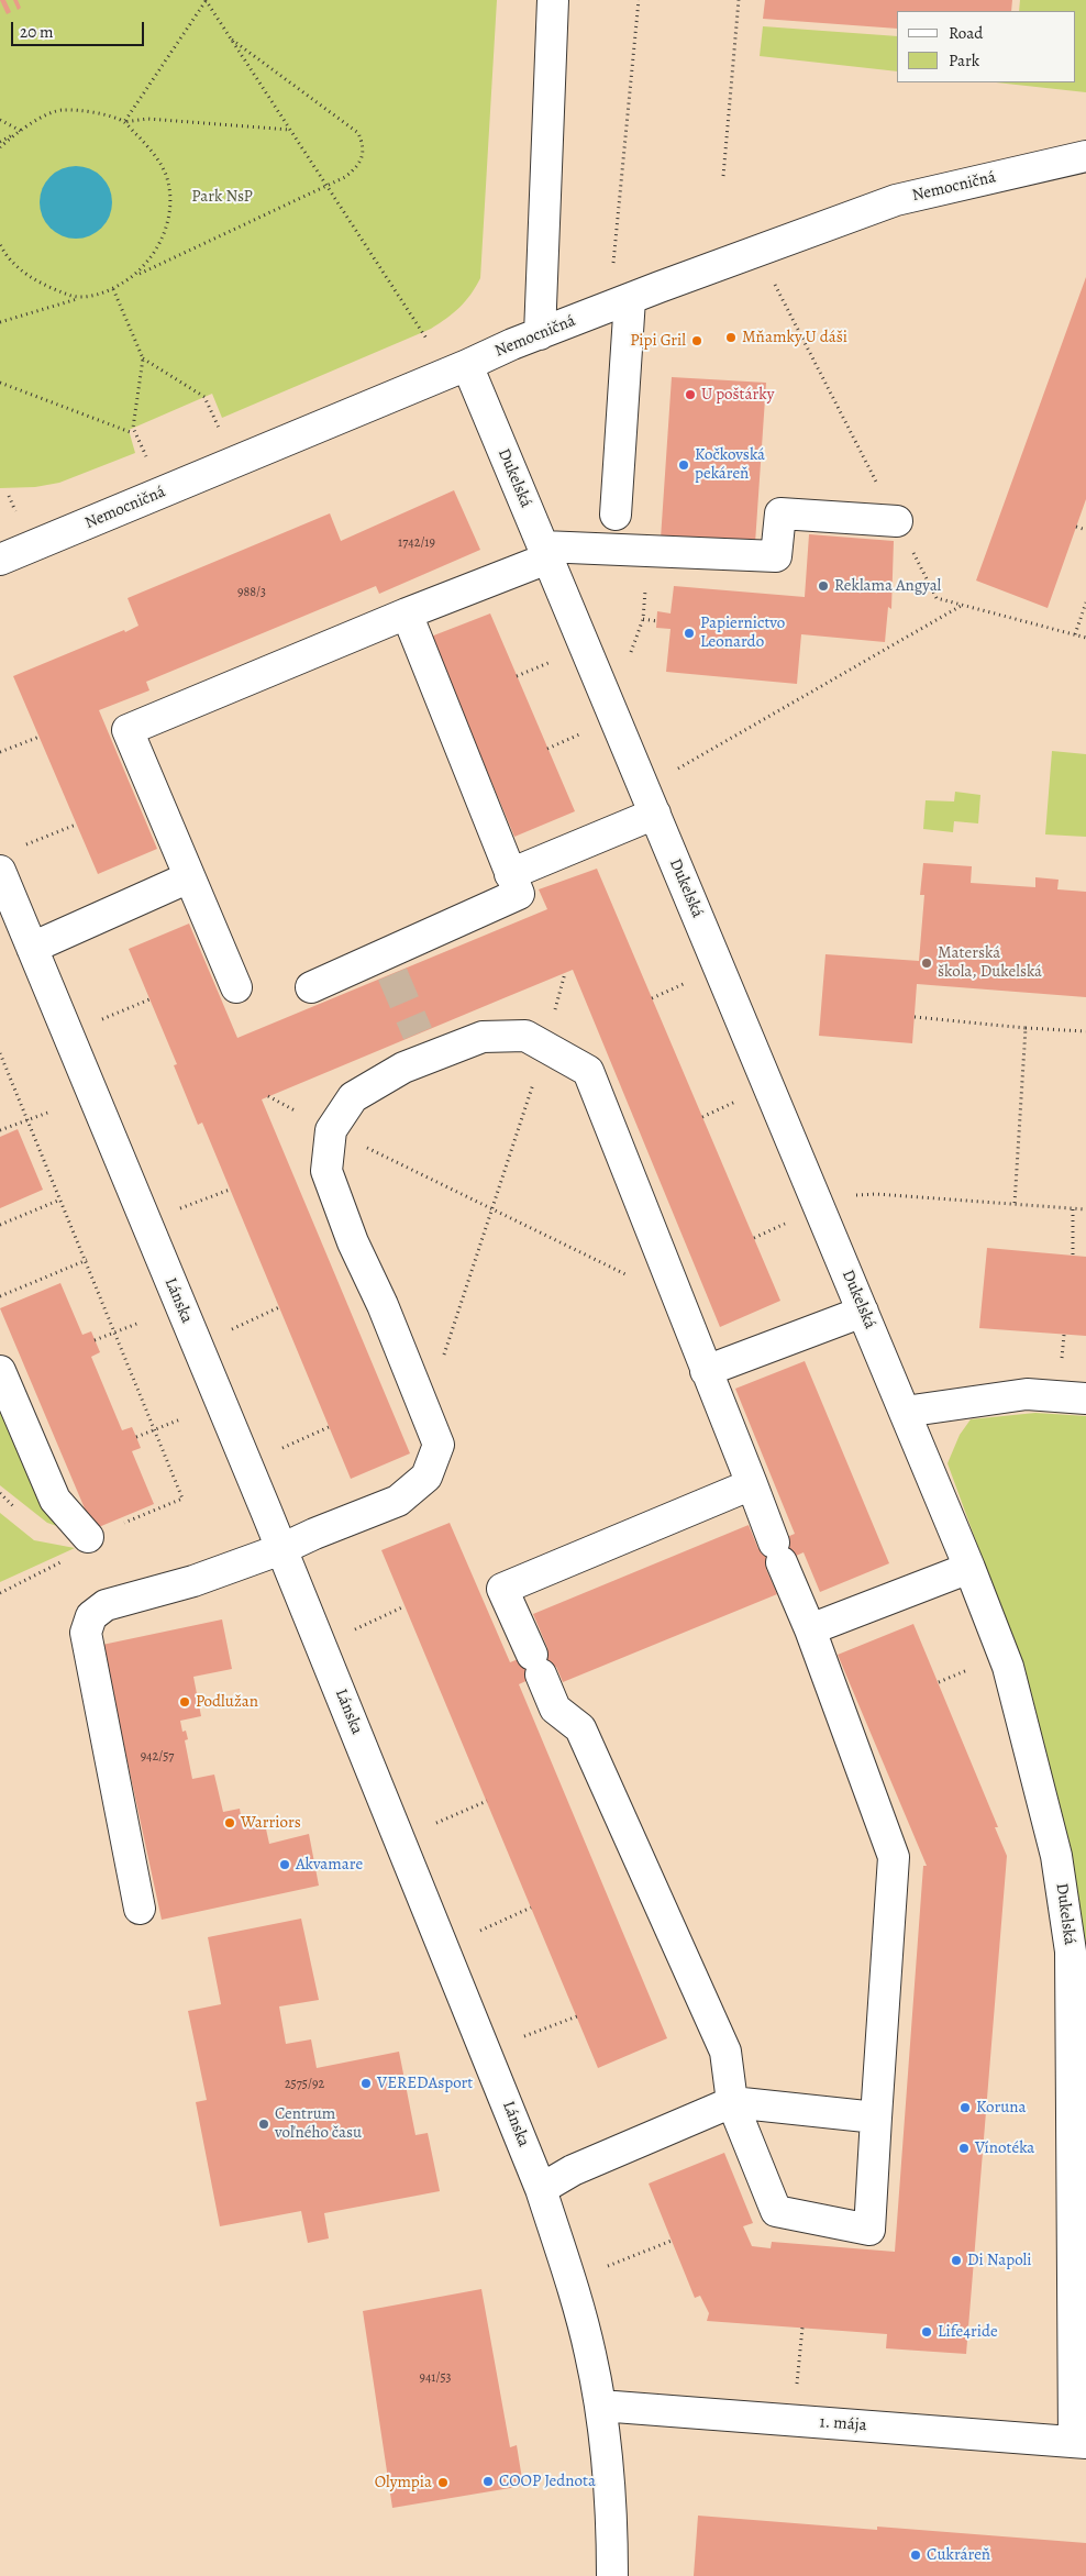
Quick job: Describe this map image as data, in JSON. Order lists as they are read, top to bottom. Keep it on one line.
{"streets":{"street":["Nemocničná","Dukelská","Lánska","1. mája"]},"crossings":[["Nemocničná","Dukelská"],["Dukelská","1. mája"],["Lánska","1. mája"]],"parks":["Park NsP"],"places":["Mňamky U dáši","Pipi Gril","U poštárky","Kočkovská pekáreň","Reklama Angyal","Papiernictvo Leonardo","Materská škola, Dukelská","Podlužan","Warriors","Akvamare","VEREDAsport","Koruna","Centrum voľného času","Vínotéka","Di Napoli","Life4ride","COOP Jednota","Olympia","Cukráreň"],"house_numbers":["1742/19","988/3","942/57","2575/92","941/53"],"legend":["Road","Park"],"scale_bar":"20 m"}
